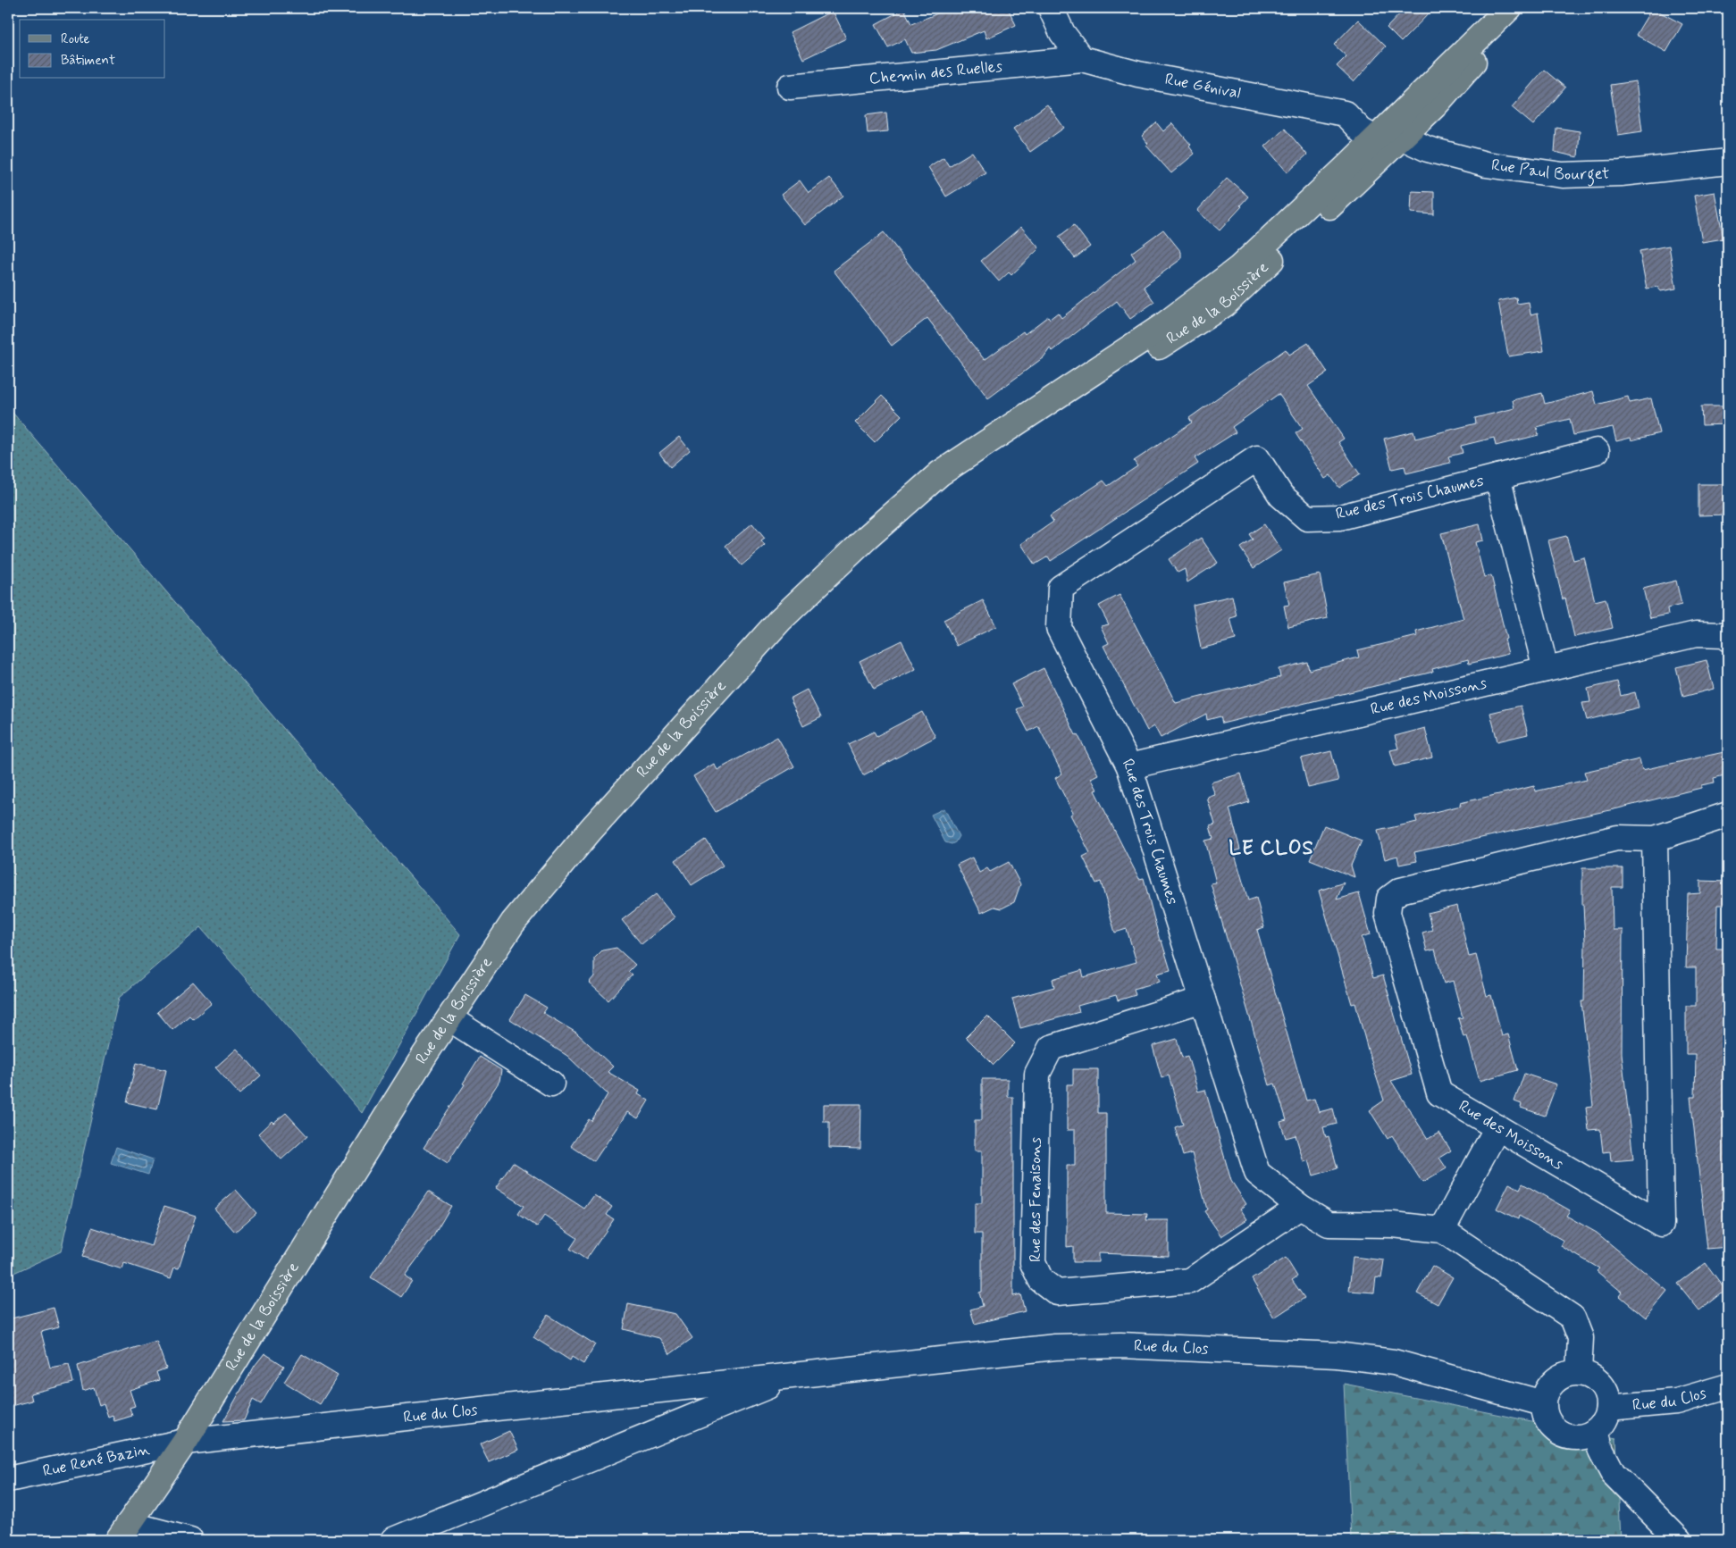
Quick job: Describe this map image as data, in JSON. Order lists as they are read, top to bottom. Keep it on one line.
{"streets":{"main road":["Rue de la Boissière"],"street":["Chemin des Ruelles","Rue Génival","Rue Paul Bourget","Rue des Trois Chaumes","Rue des Moissons","Rue des Fenaisons","Rue du Clos","Rue René Bazin"]},"crossings":[["Chemin des Ruelles","Rue Génival"],["Rue Génival","Rue Paul Bourget"],["Rue Génival","Rue de la Boissière"],["Rue Paul Bourget","Rue de la Boissière"],["Rue de la Boissière","Rue du Clos"],["Rue de la Boissière","Rue René Bazin"],["Rue des Trois Chaumes","Rue des Moissons"],["Rue des Trois Chaumes","Rue des Fenaisons"],["Rue des Trois Chaumes","Rue du Clos"],["Rue du Clos","Rue René Bazin"]],"districts":["LE CLOS"],"legend":["Route","Bâtiment"]}
